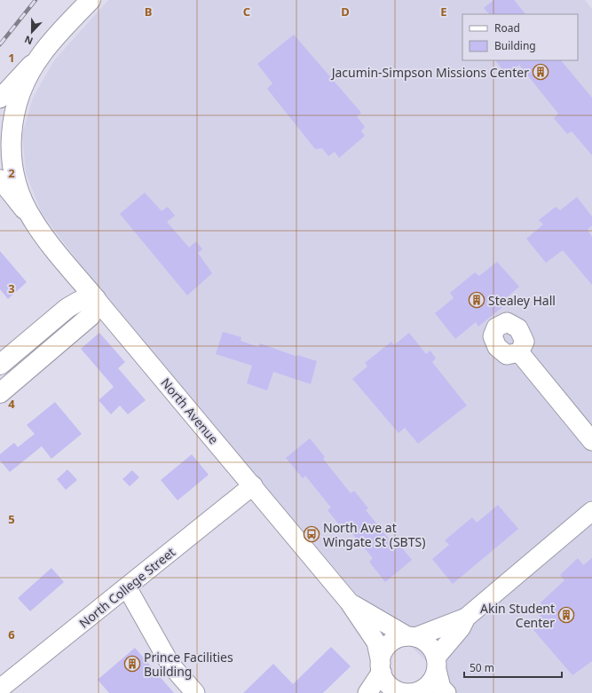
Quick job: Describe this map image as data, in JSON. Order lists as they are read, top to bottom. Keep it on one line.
{"streets":{"main road":["North Avenue"],"street":["North College Street"]},"crossings":[["North Avenue","North College Street"]],"places":{"building":["Jacumin-Simpson Missions Center","Stealey Hall","Akin Student Center","Prince Facilities Building"],"bus stop":["North Ave at Wingate St (SBTS)"]},"legend":["Road","Building"],"scale_bar":"50 m","north":"bottom","grid":{"columns":["B","C","D","E"],"rows":["1","2","3","4","5","6"]}}
